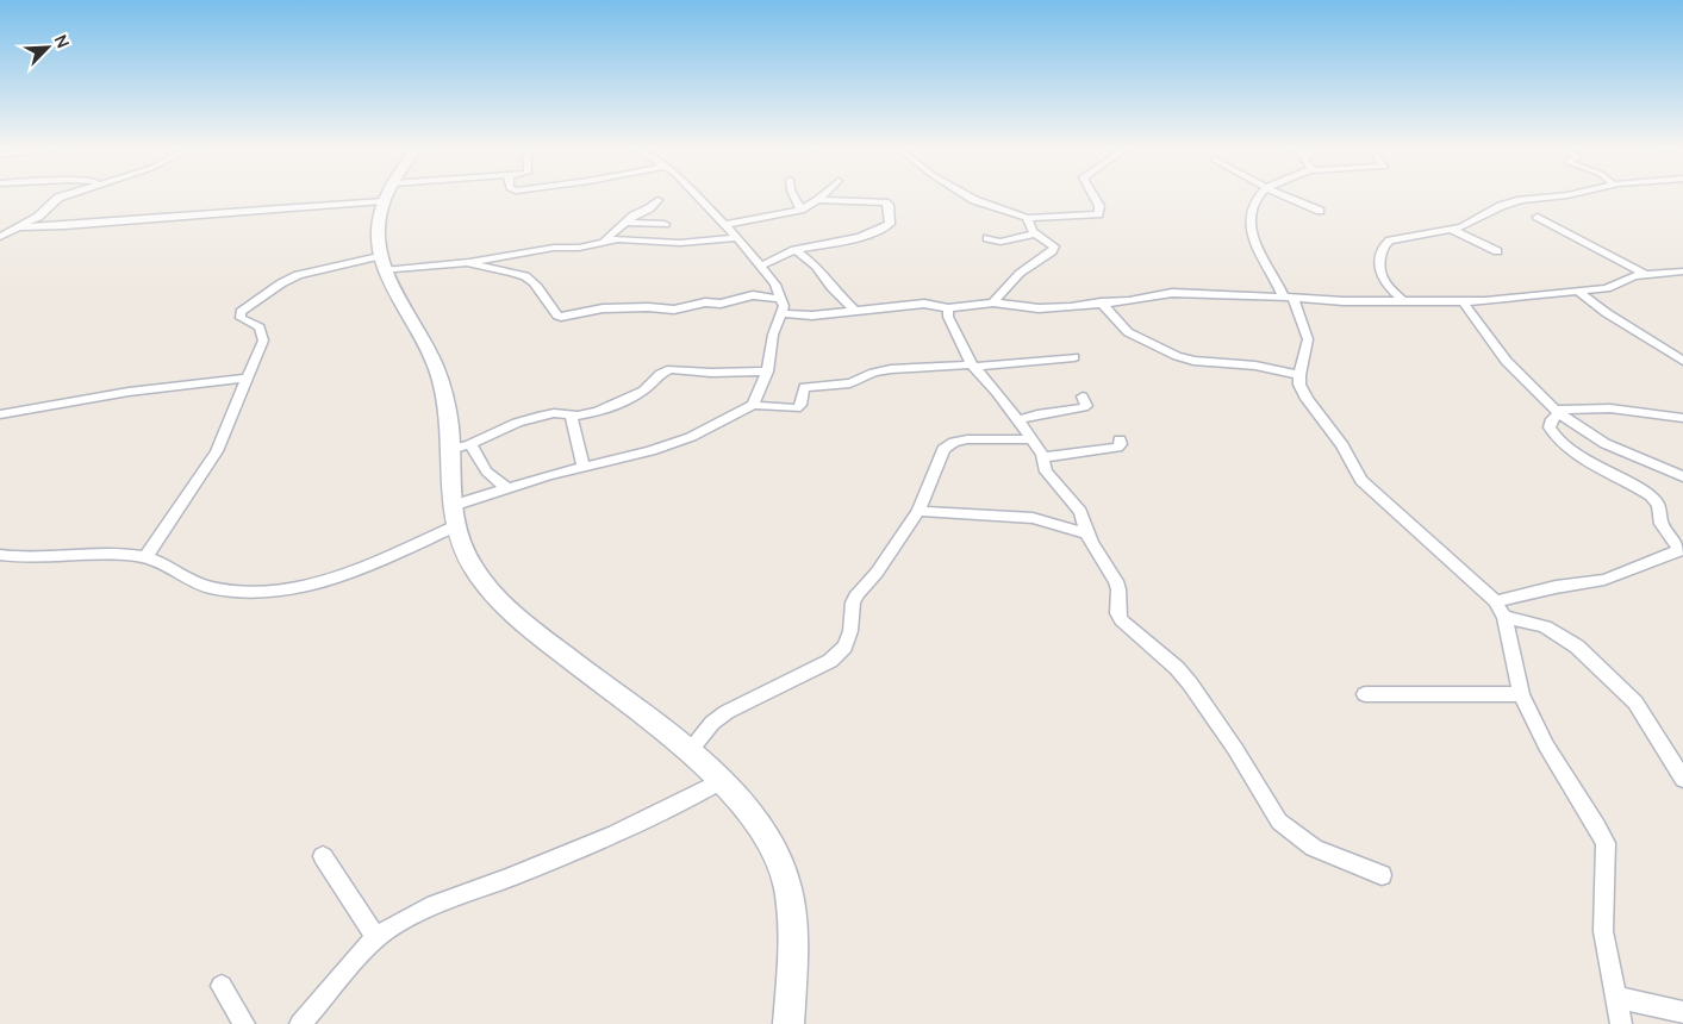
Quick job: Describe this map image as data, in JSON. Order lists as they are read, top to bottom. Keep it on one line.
{"north":"top right"}
